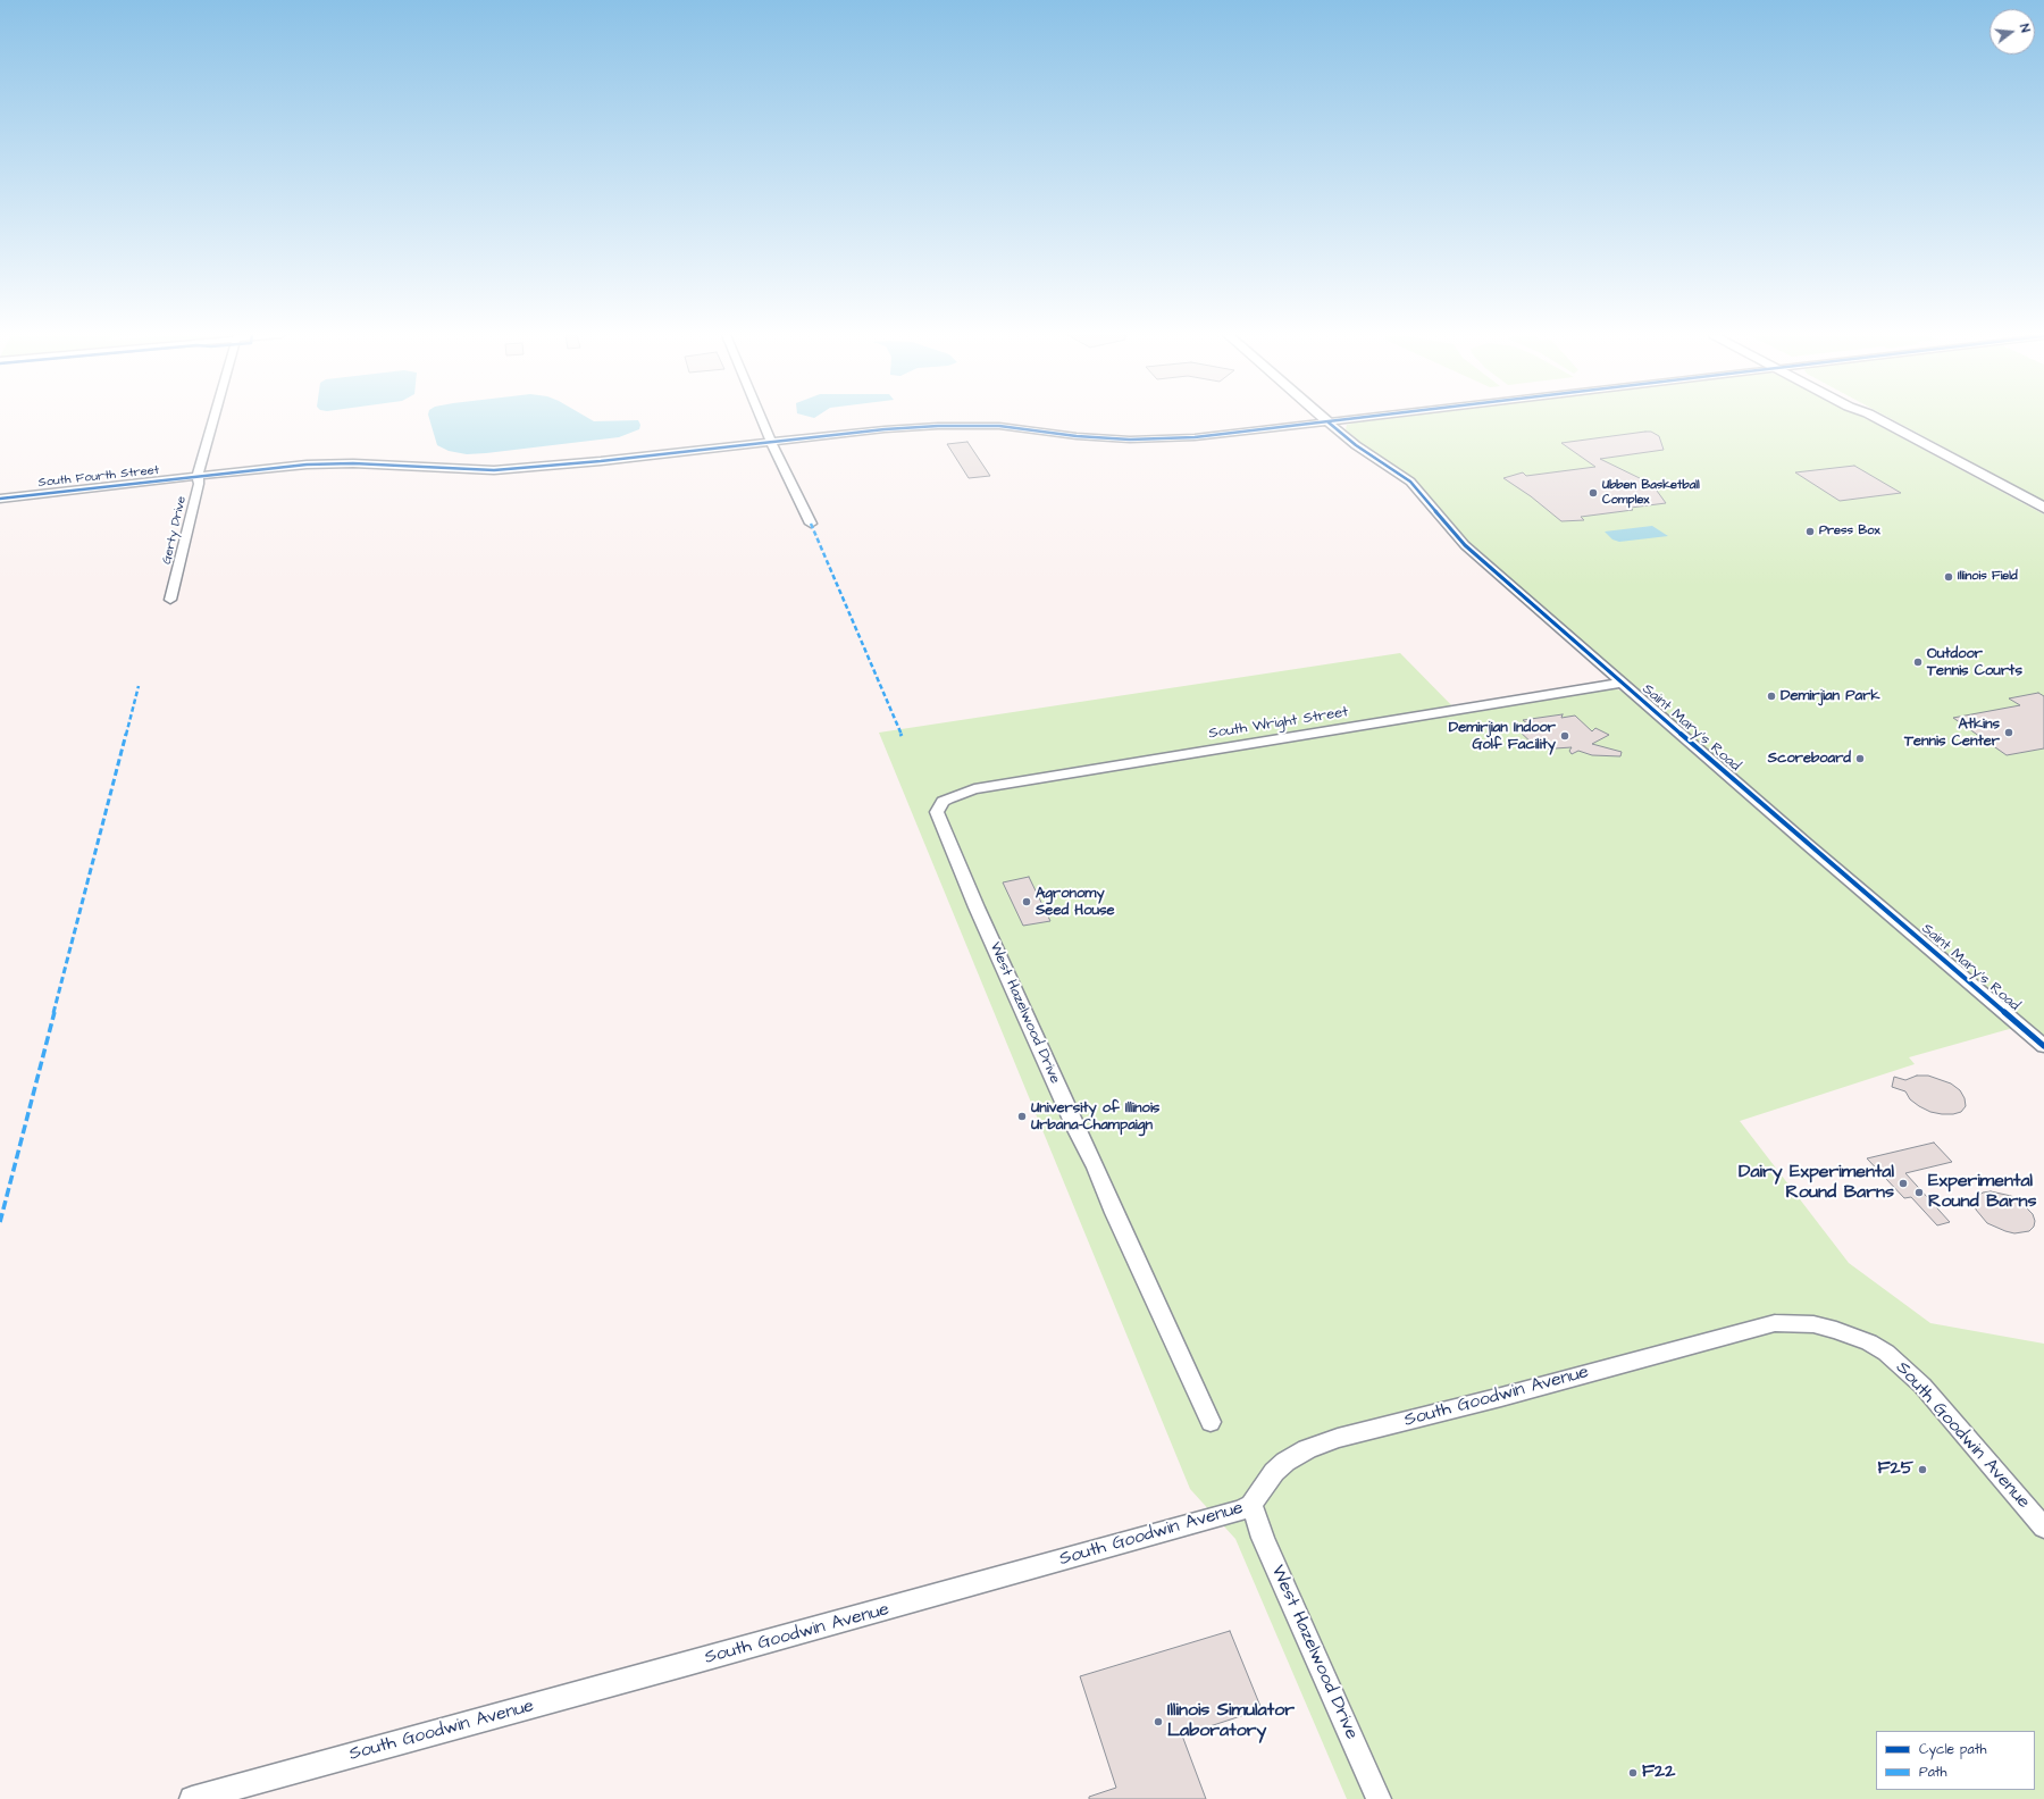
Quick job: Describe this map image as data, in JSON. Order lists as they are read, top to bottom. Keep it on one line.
{"streets":{"main road":["Saint Mary's Road"],"street":["South Fourth Street","Gerty Drive","South Wright Street","West Hazelwood Drive","South Goodwin Avenue"]},"crossings":[["South Fourth Street","Gerty Drive"],["South Fourth Street","Saint Mary's Road"],["South Wright Street","Saint Mary's Road"],["South Wright Street","West Hazelwood Drive"],["West Hazelwood Drive","South Goodwin Avenue"]],"places":["Ubben Basketball Complex","Press Box","Illinois Field","Outdoor Tennis Courts","Demirjian Park","Atkins Tennis Center","Demirjian Indoor Golf Facility","Scoreboard","Agronomy Seed House","University of Illinois Urbana-Champaign","Dairy Experimental Round Barns","Experimental Round Barns","F25","Illinois Simulator Laboratory","F22"],"legend":["Cycle path","Path"],"north":"right"}
